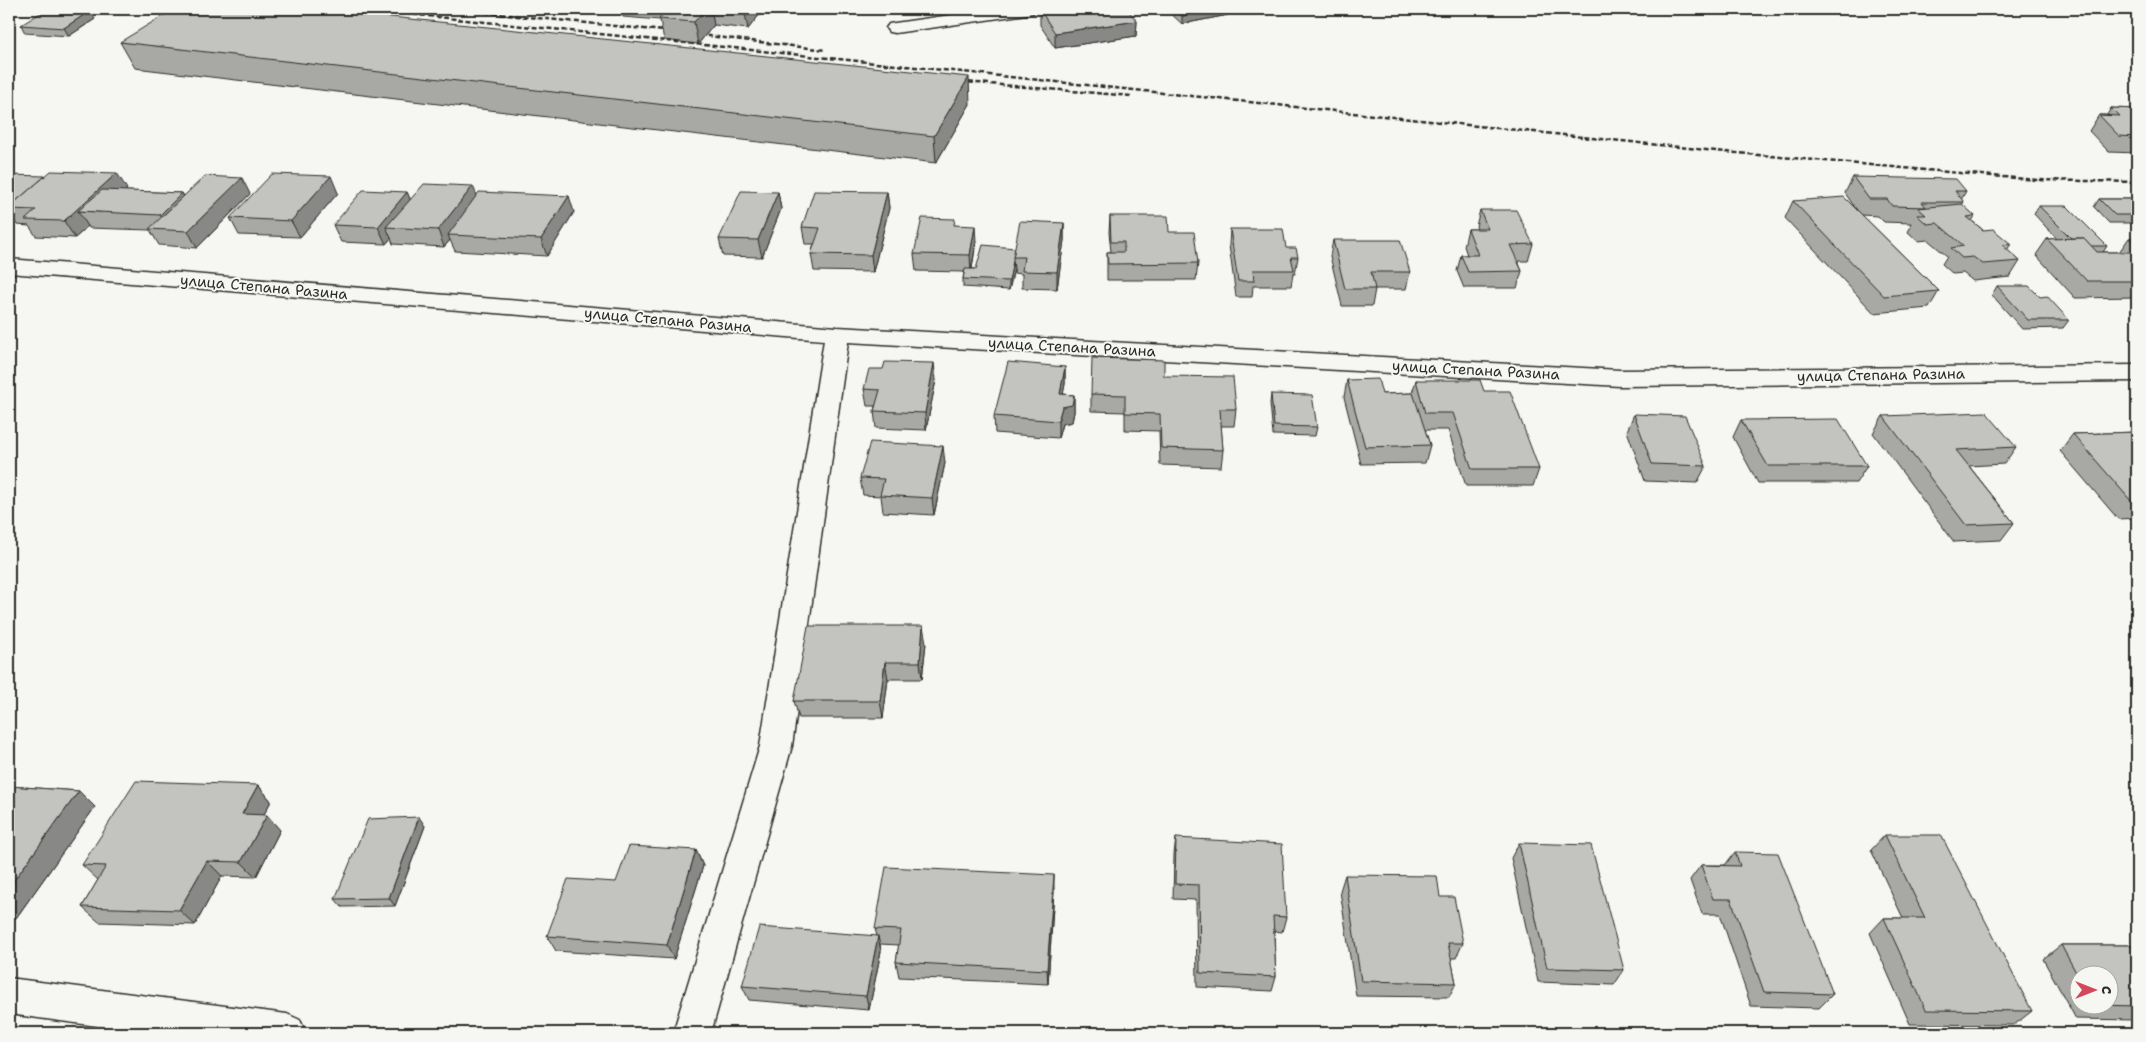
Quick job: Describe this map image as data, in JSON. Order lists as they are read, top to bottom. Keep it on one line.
{"streets":{"street":["улица Степана Разина"]},"north":"right"}
